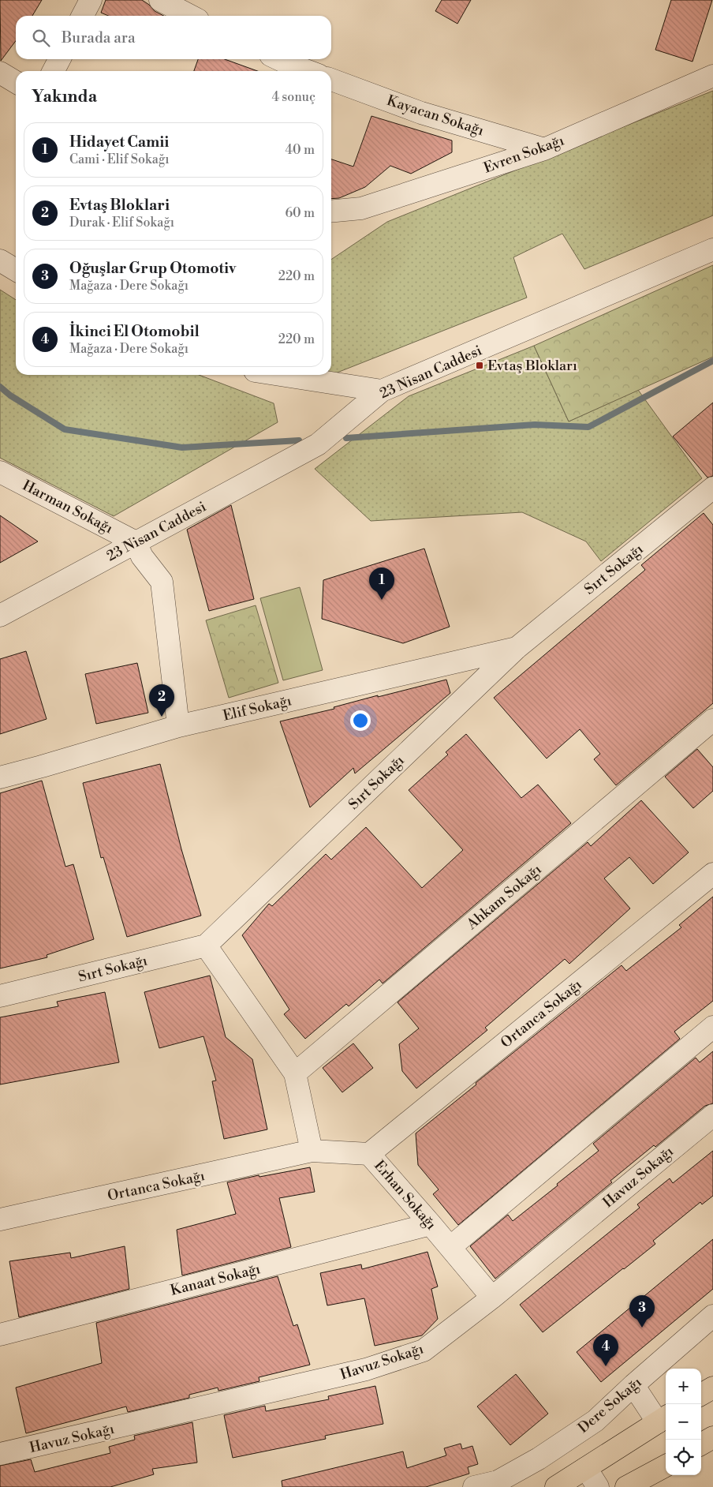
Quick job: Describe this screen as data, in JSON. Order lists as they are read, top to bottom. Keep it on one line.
{"streets":{"street":["Kayacan Sokağı","Evren Sokağı","23 Nisan Caddesi","Harman Sokağı","Sırt Sokağı","Elif Sokağı","Ahkam Sokağı","Ortanca Sokağı","Havuz Sokağı","Erhan Sokağı","Kanaat Sokağı","Dere Sokağı"]},"crossings":[["Kayacan Sokağı","Evren Sokağı"],["23 Nisan Caddesi","Harman Sokağı"],["Sırt Sokağı","Elif Sokağı"],["Ortanca Sokağı","Erhan Sokağı"],["Havuz Sokağı","Erhan Sokağı"],["Erhan Sokağı","Kanaat Sokağı"]],"places":{"transit":["Evtaş Blokları"]},"page":{"search":"Burada ara","heading":["Yakında","4 sonuç"],"list":[{"mark":"1","name":"Hidayet Camii","note":"Cami · Elif Sokağı","value":"40 m"},{"mark":"2","name":"Evtaş Bloklari","note":"Durak · Elif Sokağı","value":"60 m"},{"mark":"3","name":"Oğuşlar Grup Otomotiv","note":"Mağaza · Dere Sokağı","value":"220 m"},{"mark":"4","name":"İkinci El Otomobil","note":"Mağaza · Dere Sokağı","value":"220 m"}],"pins":["1","2","3","4"],"map_buttons":["+","−"]}}
